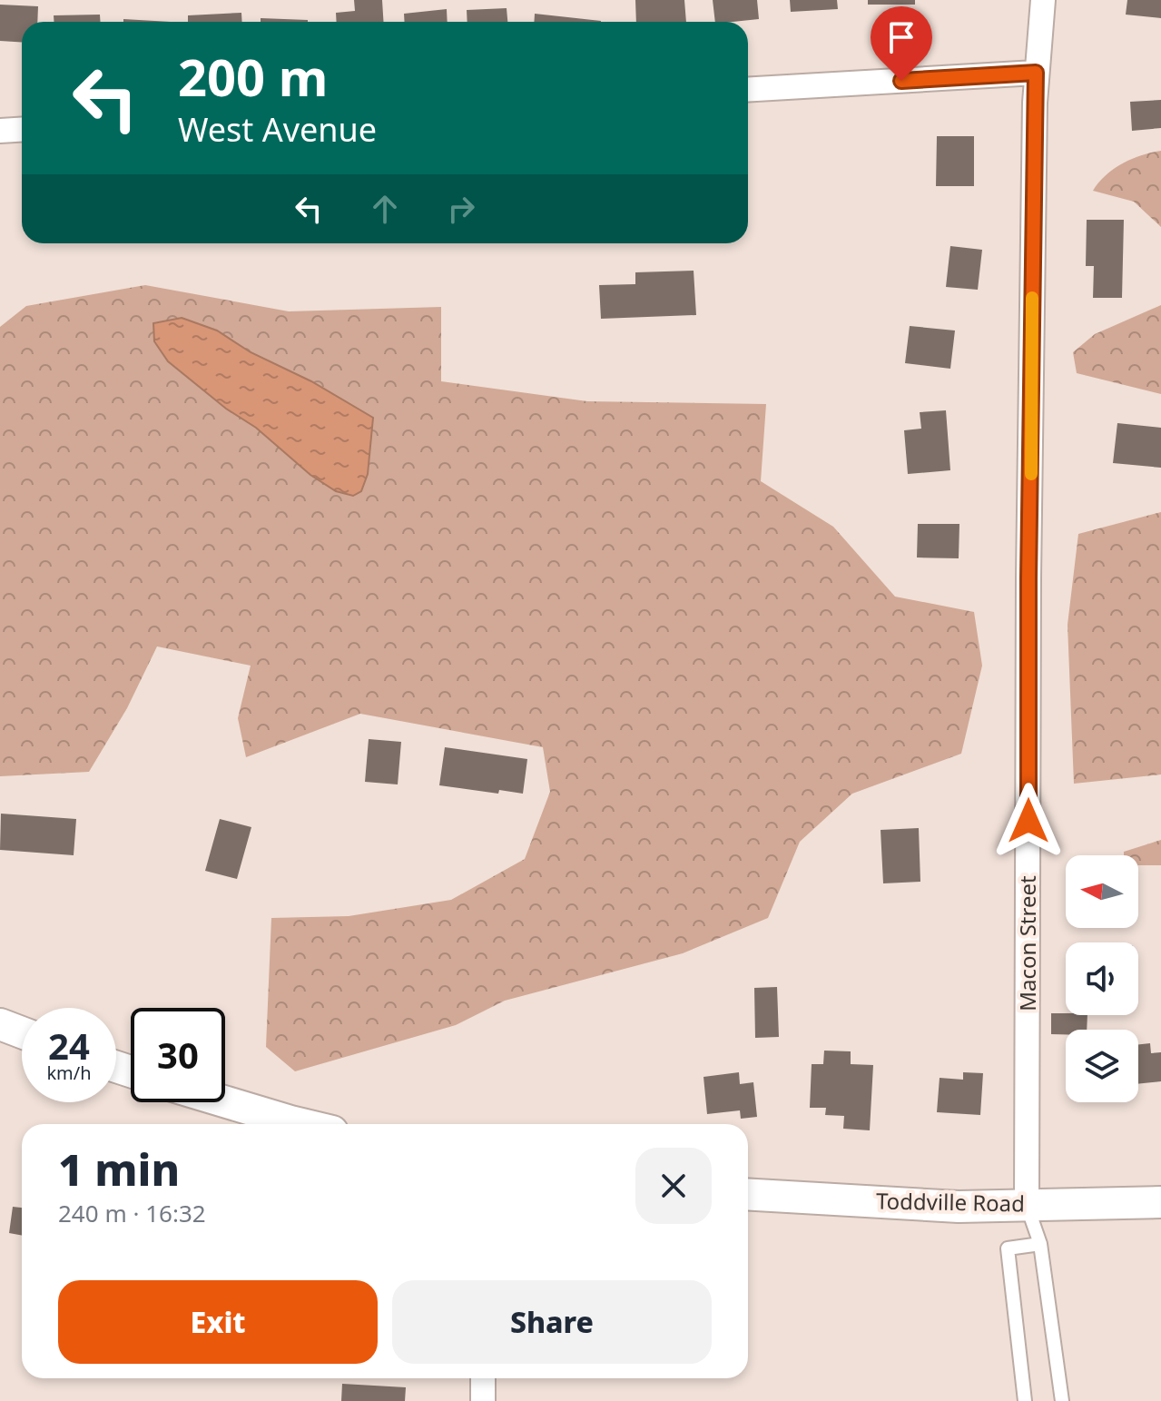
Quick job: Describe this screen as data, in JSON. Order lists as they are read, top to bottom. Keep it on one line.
{"streets":{"street":["Macon Street","Toddville Road"]},"crossings":[["Macon Street","Toddville Road"]],"north":"left","page":{"turn":["200 m","West Avenue"],"speed":"24 km/h","limit":"30","heading":["1 min","240 m · 16:32"],"buttons":["Exit","Share"]}}
